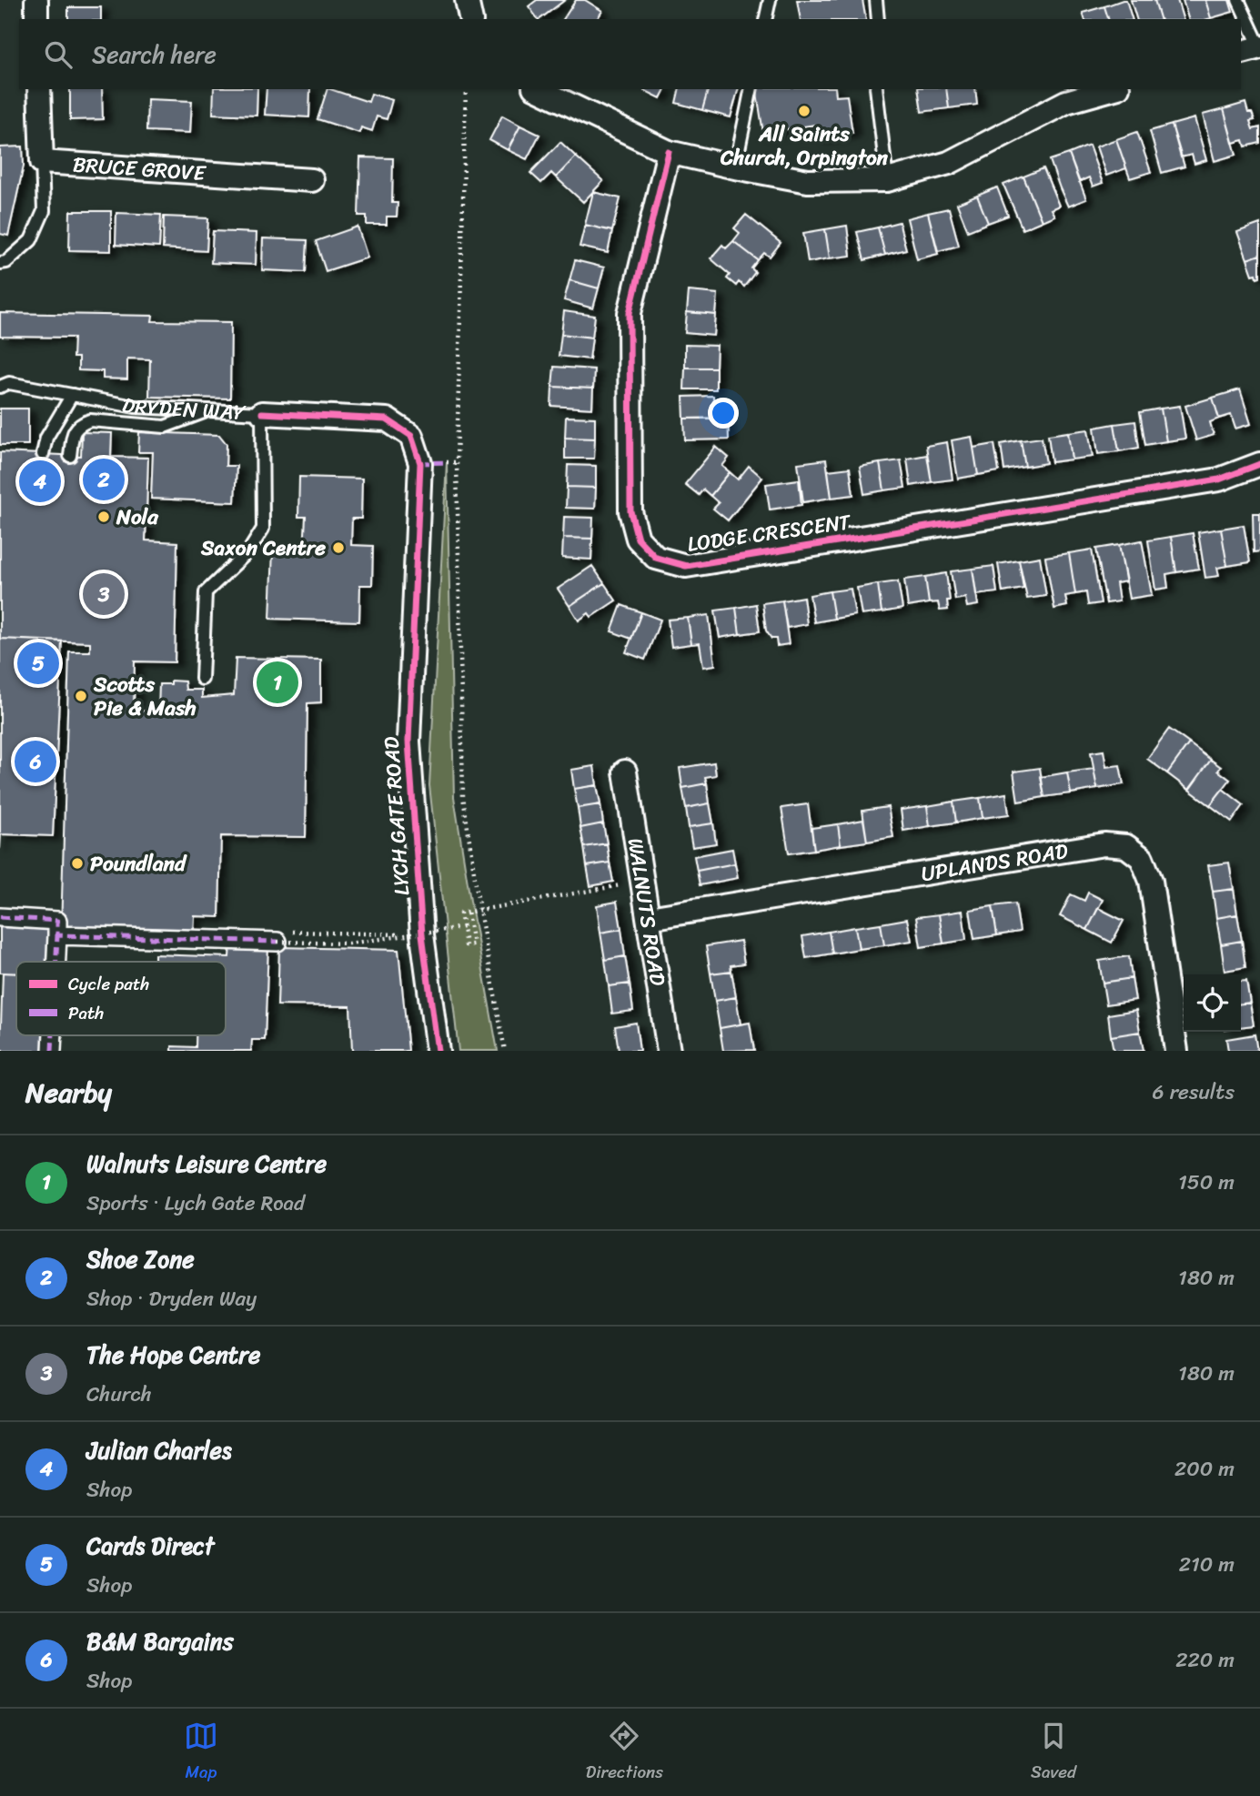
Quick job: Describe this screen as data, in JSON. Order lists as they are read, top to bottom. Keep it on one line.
{"streets":{"street":["BRUCE GROVE","DRYDEN WAY","LODGE CRESCENT","LYCH GATE ROAD","UPLANDS ROAD","WALNUTS ROAD"]},"crossings":[["DRYDEN WAY","LYCH GATE ROAD"],["UPLANDS ROAD","WALNUTS ROAD"]],"places":["All Saints Church, Orpington","Nola","Saxon Centre","Scotts Pie & Mash","Poundland"],"legend":["Cycle path","Path"],"page":{"search":"Search here","pins":["2","4","3","5","1","6"],"heading":["Nearby","6 results"],"list":[{"mark":"1","name":"Walnuts Leisure Centre","note":"Sports · Lych Gate Road","value":"150 m"},{"mark":"2","name":"Shoe Zone","note":"Shop · Dryden Way","value":"180 m"},{"mark":"3","name":"The Hope Centre","note":"Church","value":"180 m"},{"mark":"4","name":"Julian Charles","note":"Shop","value":"200 m"},{"mark":"5","name":"Cards Direct","note":"Shop","value":"210 m"},{"mark":"6","name":"B&M Bargains","note":"Shop","value":"220 m"}],"nav":["Map","Directions","Saved"]}}
